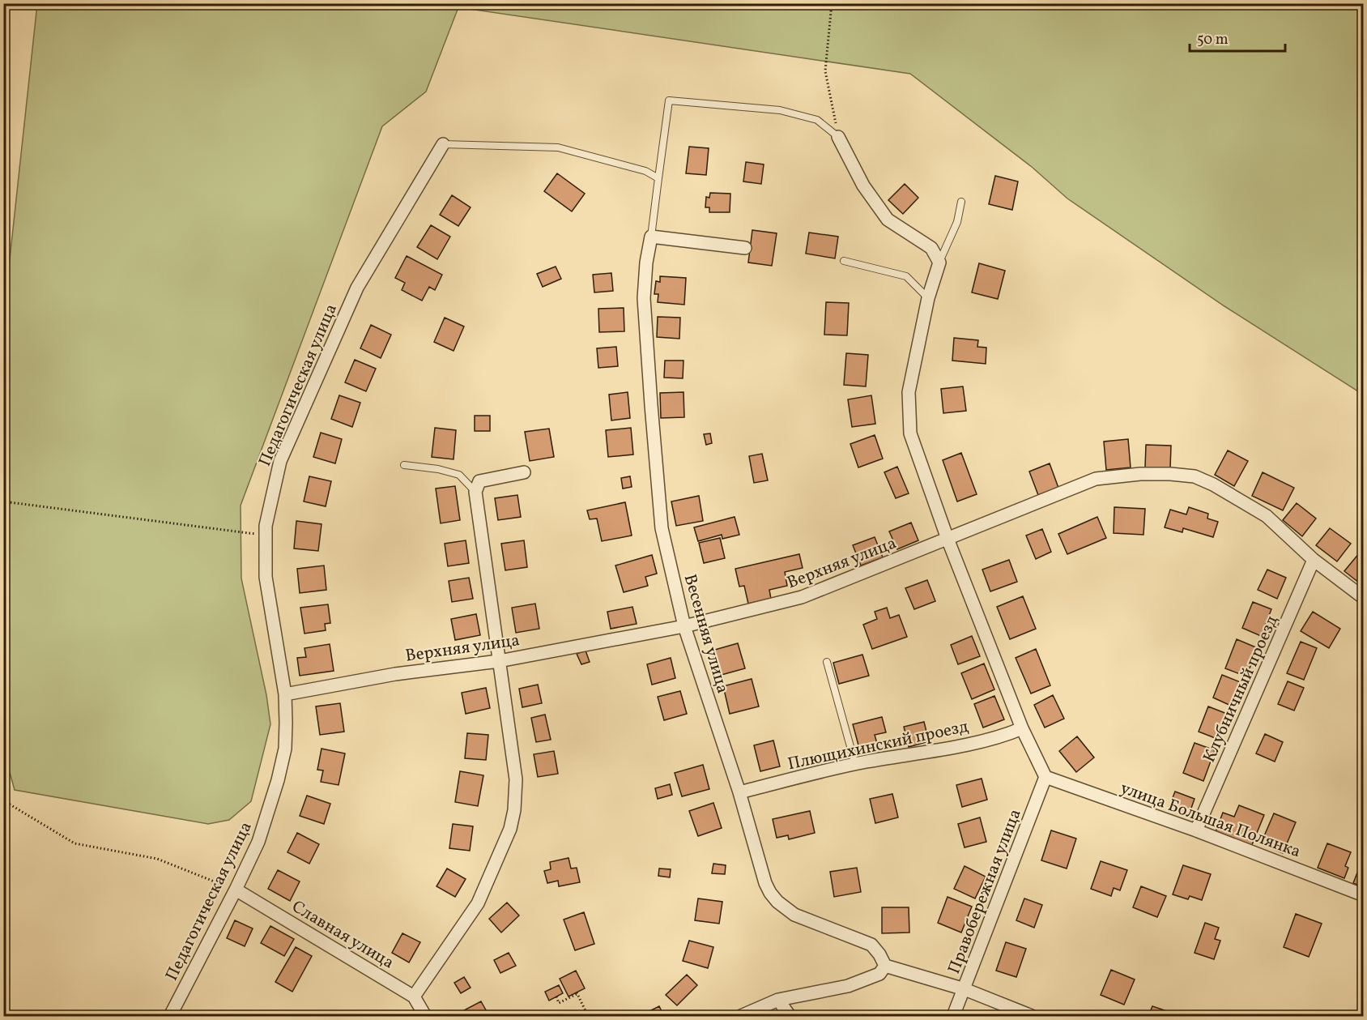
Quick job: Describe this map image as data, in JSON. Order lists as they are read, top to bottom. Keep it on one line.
{"streets":{"street":["Педагогическая улица","Верхняя улица","Весенняя улица","Клубничный проезд","Плющихинский проезд","улица Большая Полянка","Правобережная улица","Славная улица"]},"crossings":[["Педагогическая улица","Верхняя улица"],["Педагогическая улица","Славная улица"],["Верхняя улица","Весенняя улица"],["Верхняя улица","Клубничный проезд"],["Весенняя улица","Плющихинский проезд"],["Клубничный проезд","улица Большая Полянка"],["улица Большая Полянка","Правобережная улица"]],"scale_bar":"50 m"}
